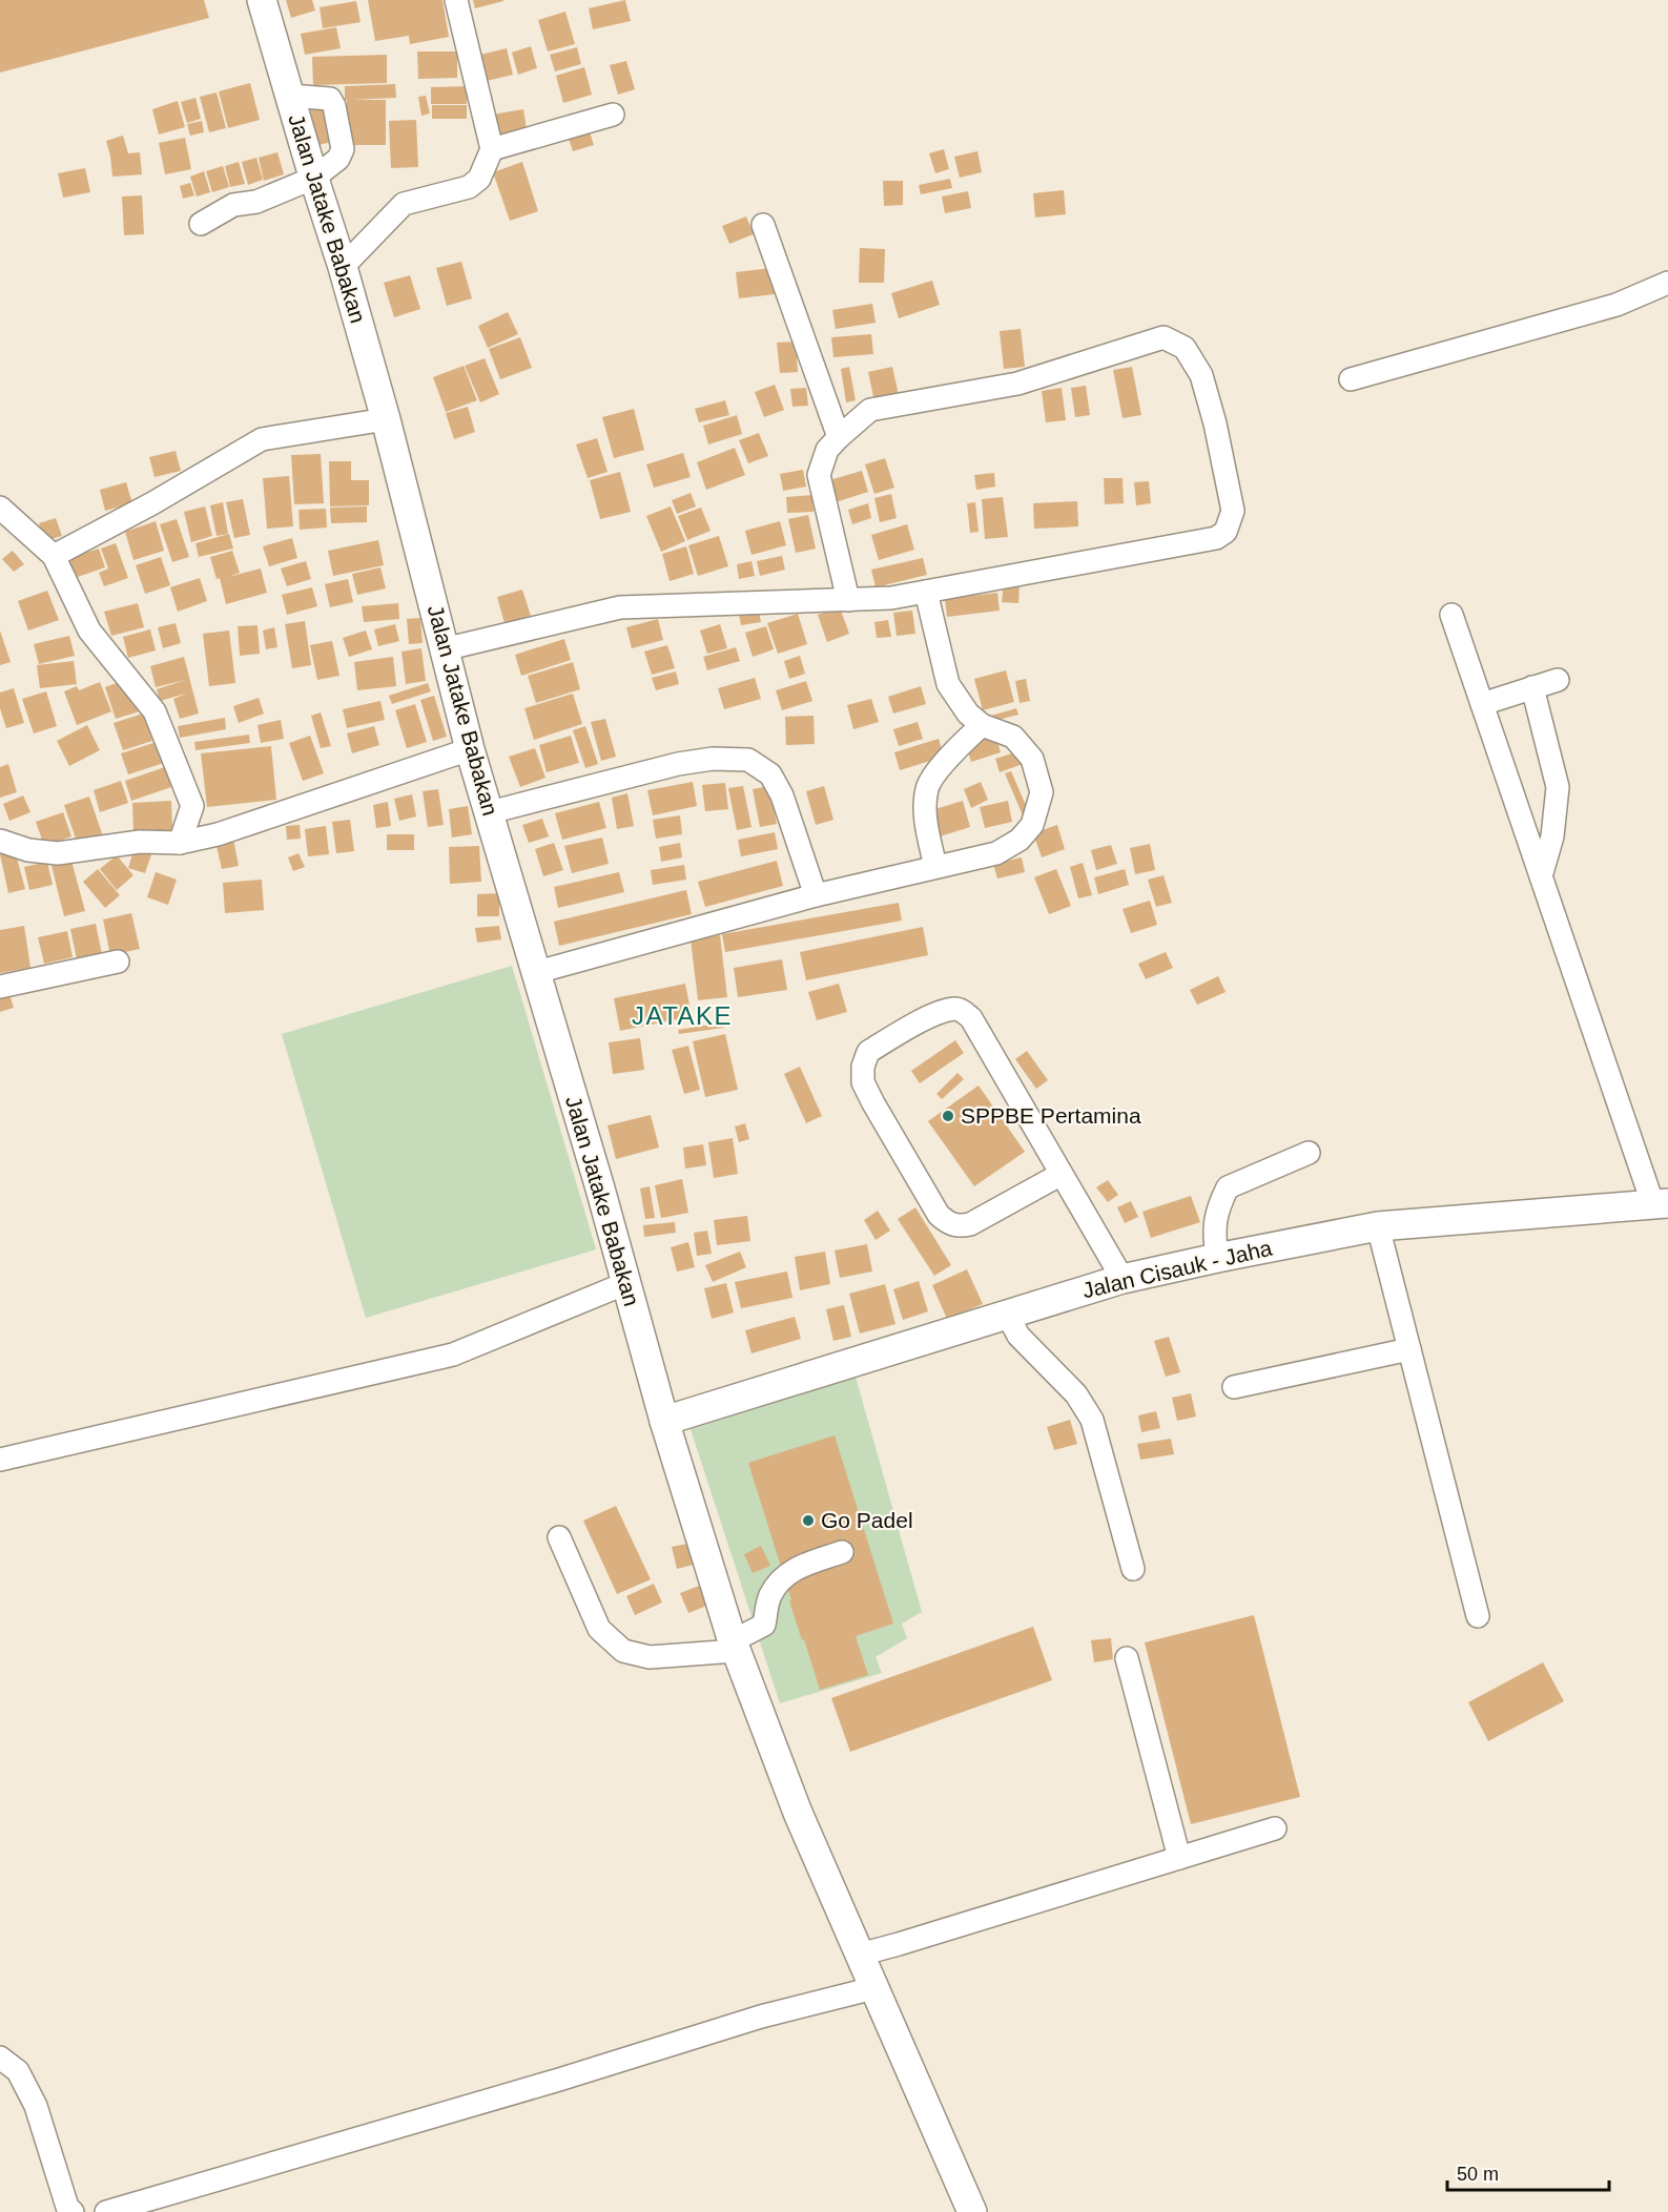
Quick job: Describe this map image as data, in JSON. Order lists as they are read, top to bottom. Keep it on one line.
{"streets":{"main road":["Jalan Jatake Babakan","Jalan Cisauk - Jaha"]},"crossings":[["Jalan Jatake Babakan","Jalan Cisauk - Jaha"]],"districts":["JATAKE"],"places":["SPPBE Pertamina","Go Padel"],"scale_bar":"50 m"}
